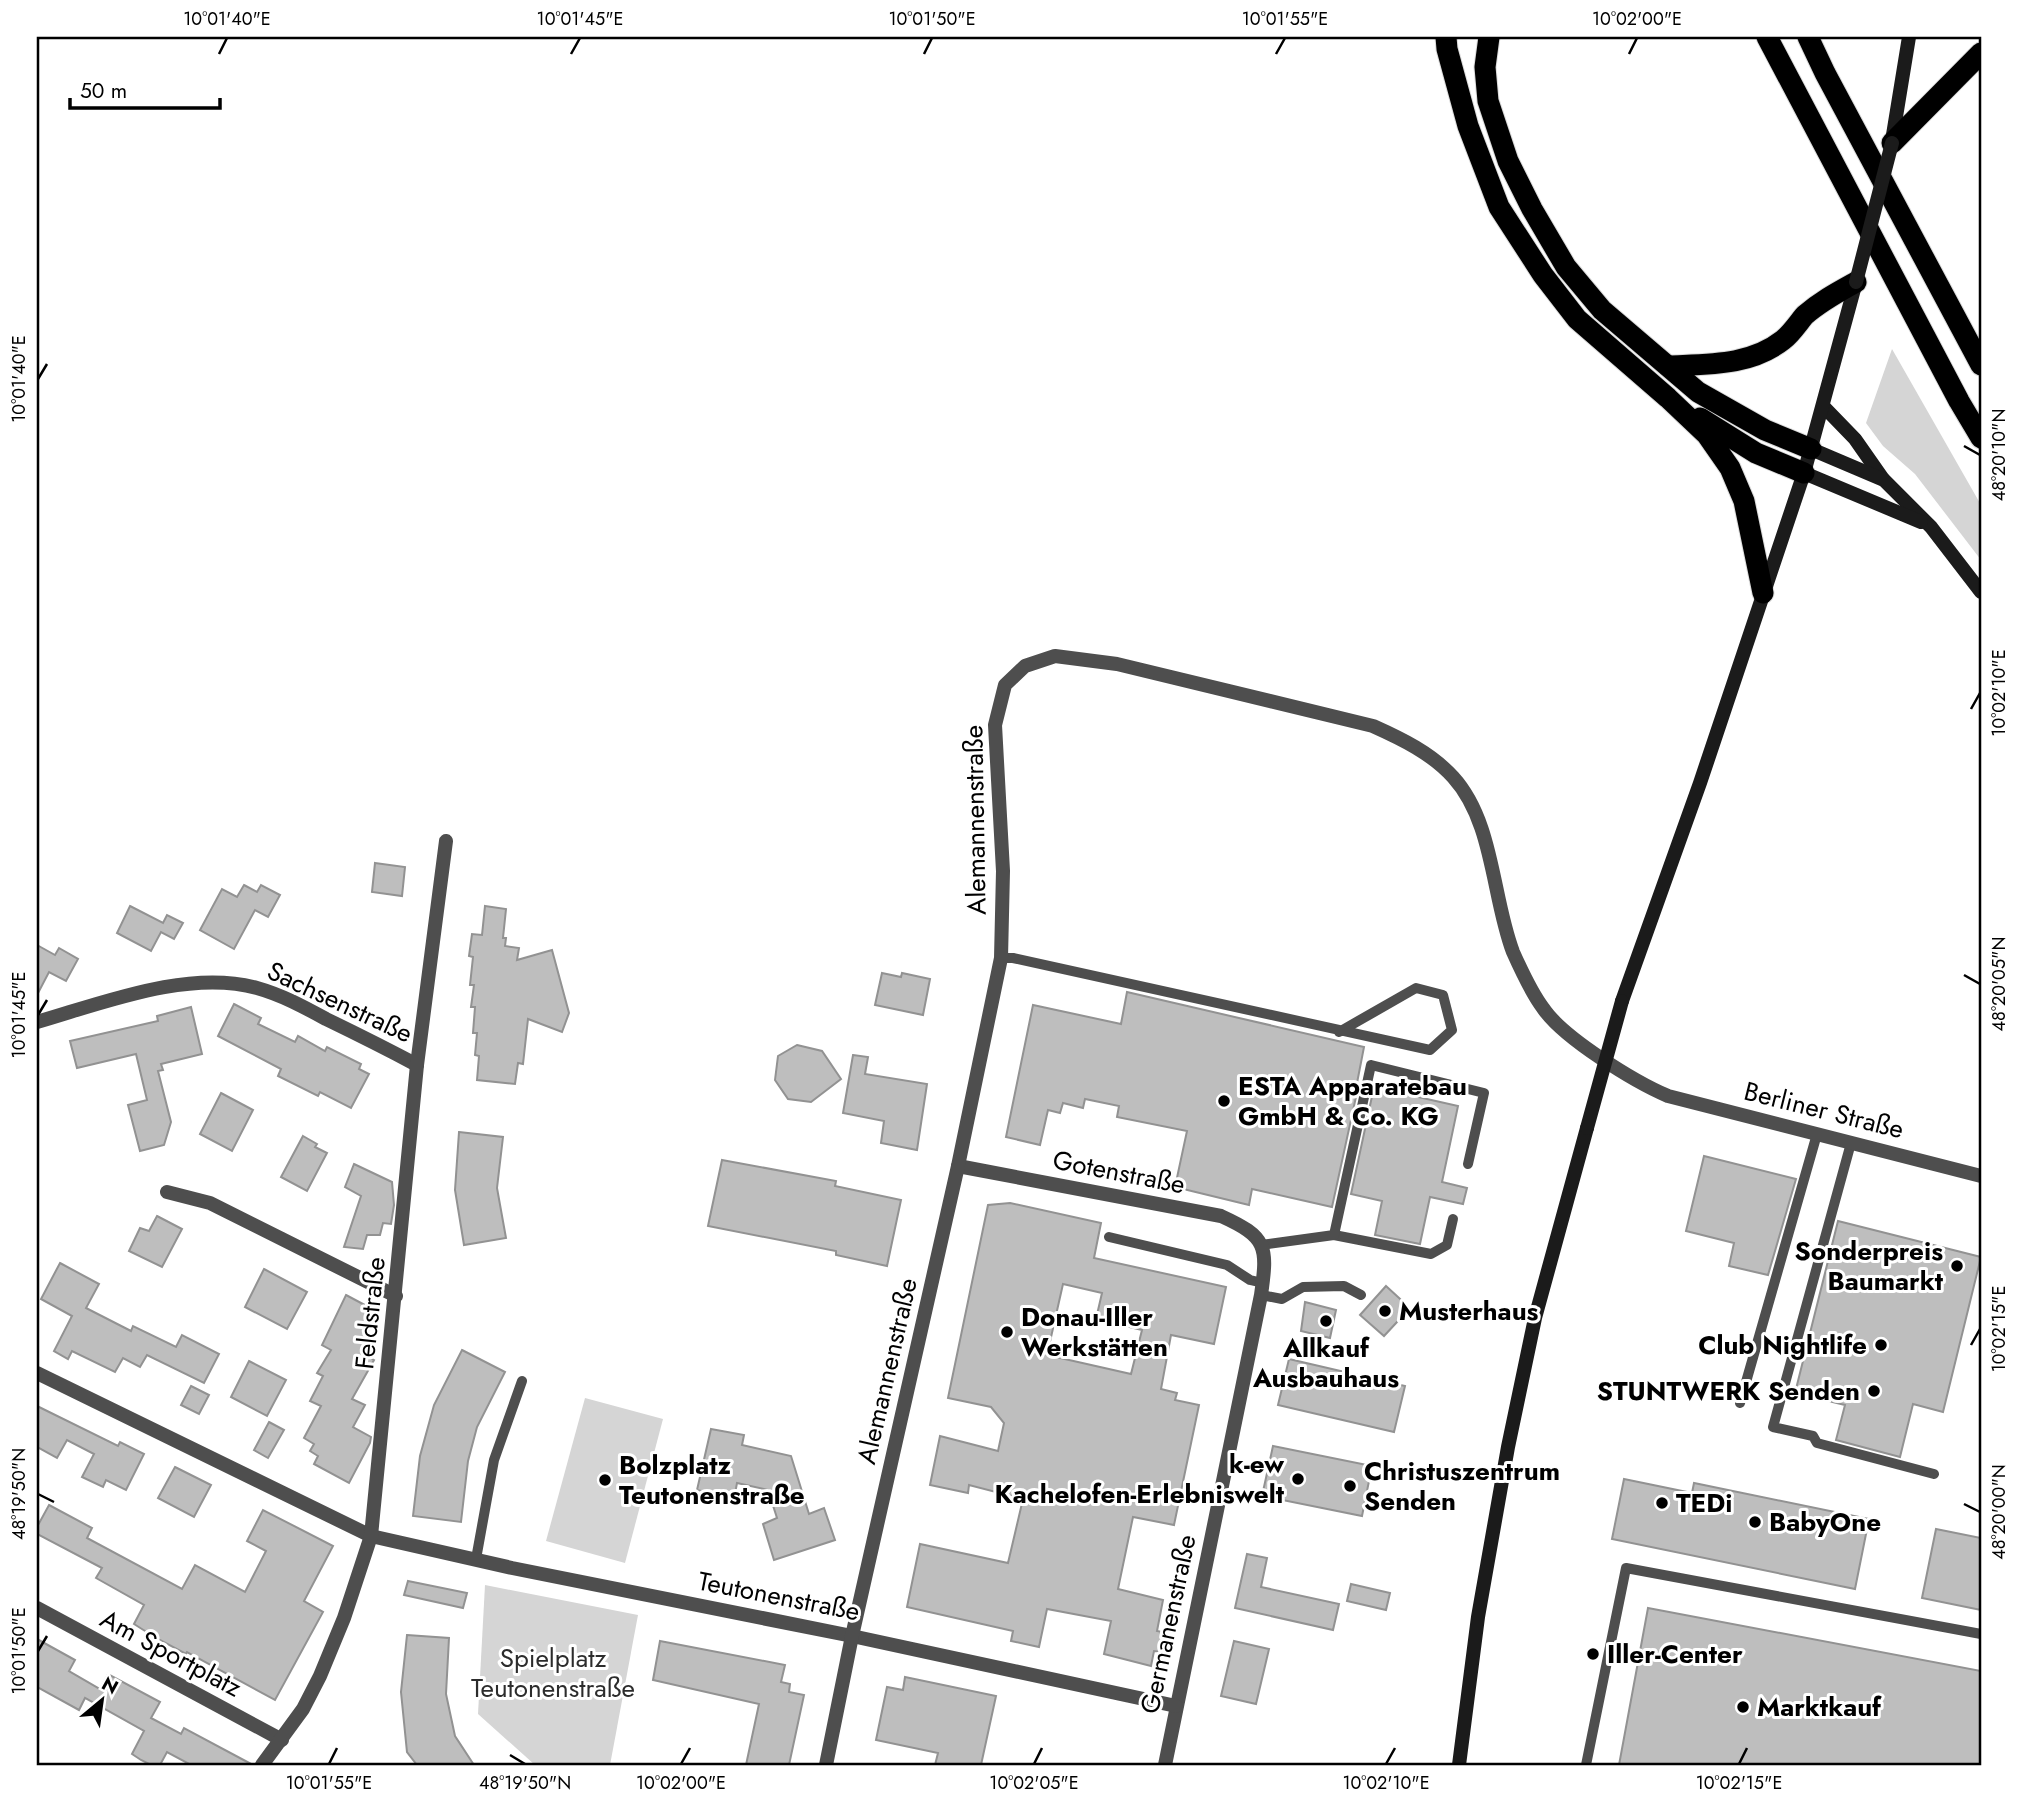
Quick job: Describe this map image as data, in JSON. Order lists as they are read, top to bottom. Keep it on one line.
{"streets":{"street":["Alemannenstraße","Sachsenstraße","Berliner Straße","Gotenstraße","Feldstraße","Teutonenstraße","Germanenstraße","Am Sportplatz"]},"crossings":[["Alemannenstraße","Berliner Straße"],["Alemannenstraße","Gotenstraße"],["Alemannenstraße","Teutonenstraße"],["Sachsenstraße","Feldstraße"],["Gotenstraße","Germanenstraße"],["Feldstraße","Teutonenstraße"],["Feldstraße","Am Sportplatz"],["Teutonenstraße","Germanenstraße"]],"parks":["Spielplatz Teutonenstraße"],"places":["ESTA Apparatebau GmbH & Co. KG","Sonderpreis Baumarkt","Musterhaus","Allkauf Ausbauhaus","Donau-Iller Werkstätten","Club Nightlife","STUNTWERK Senden","k-ew Kachelofen-Erlebniswelt","Bolzplatz Teutonenstraße","Christuszentrum Senden","TEDi","BabyOne","Iller-Center","Marktkauf"],"scale_bar":"50 m","north":"top right","coordinates":["10°01'40\"E","10°01'45\"E","10°01'50\"E","10°01'55\"E","10°02'00\"E","48°20'10\"N","10°02'10\"E","48°20'05\"N","10°02'15\"E","48°19'50\"N","48°20'00\"N","10°02'05\"E"]}
